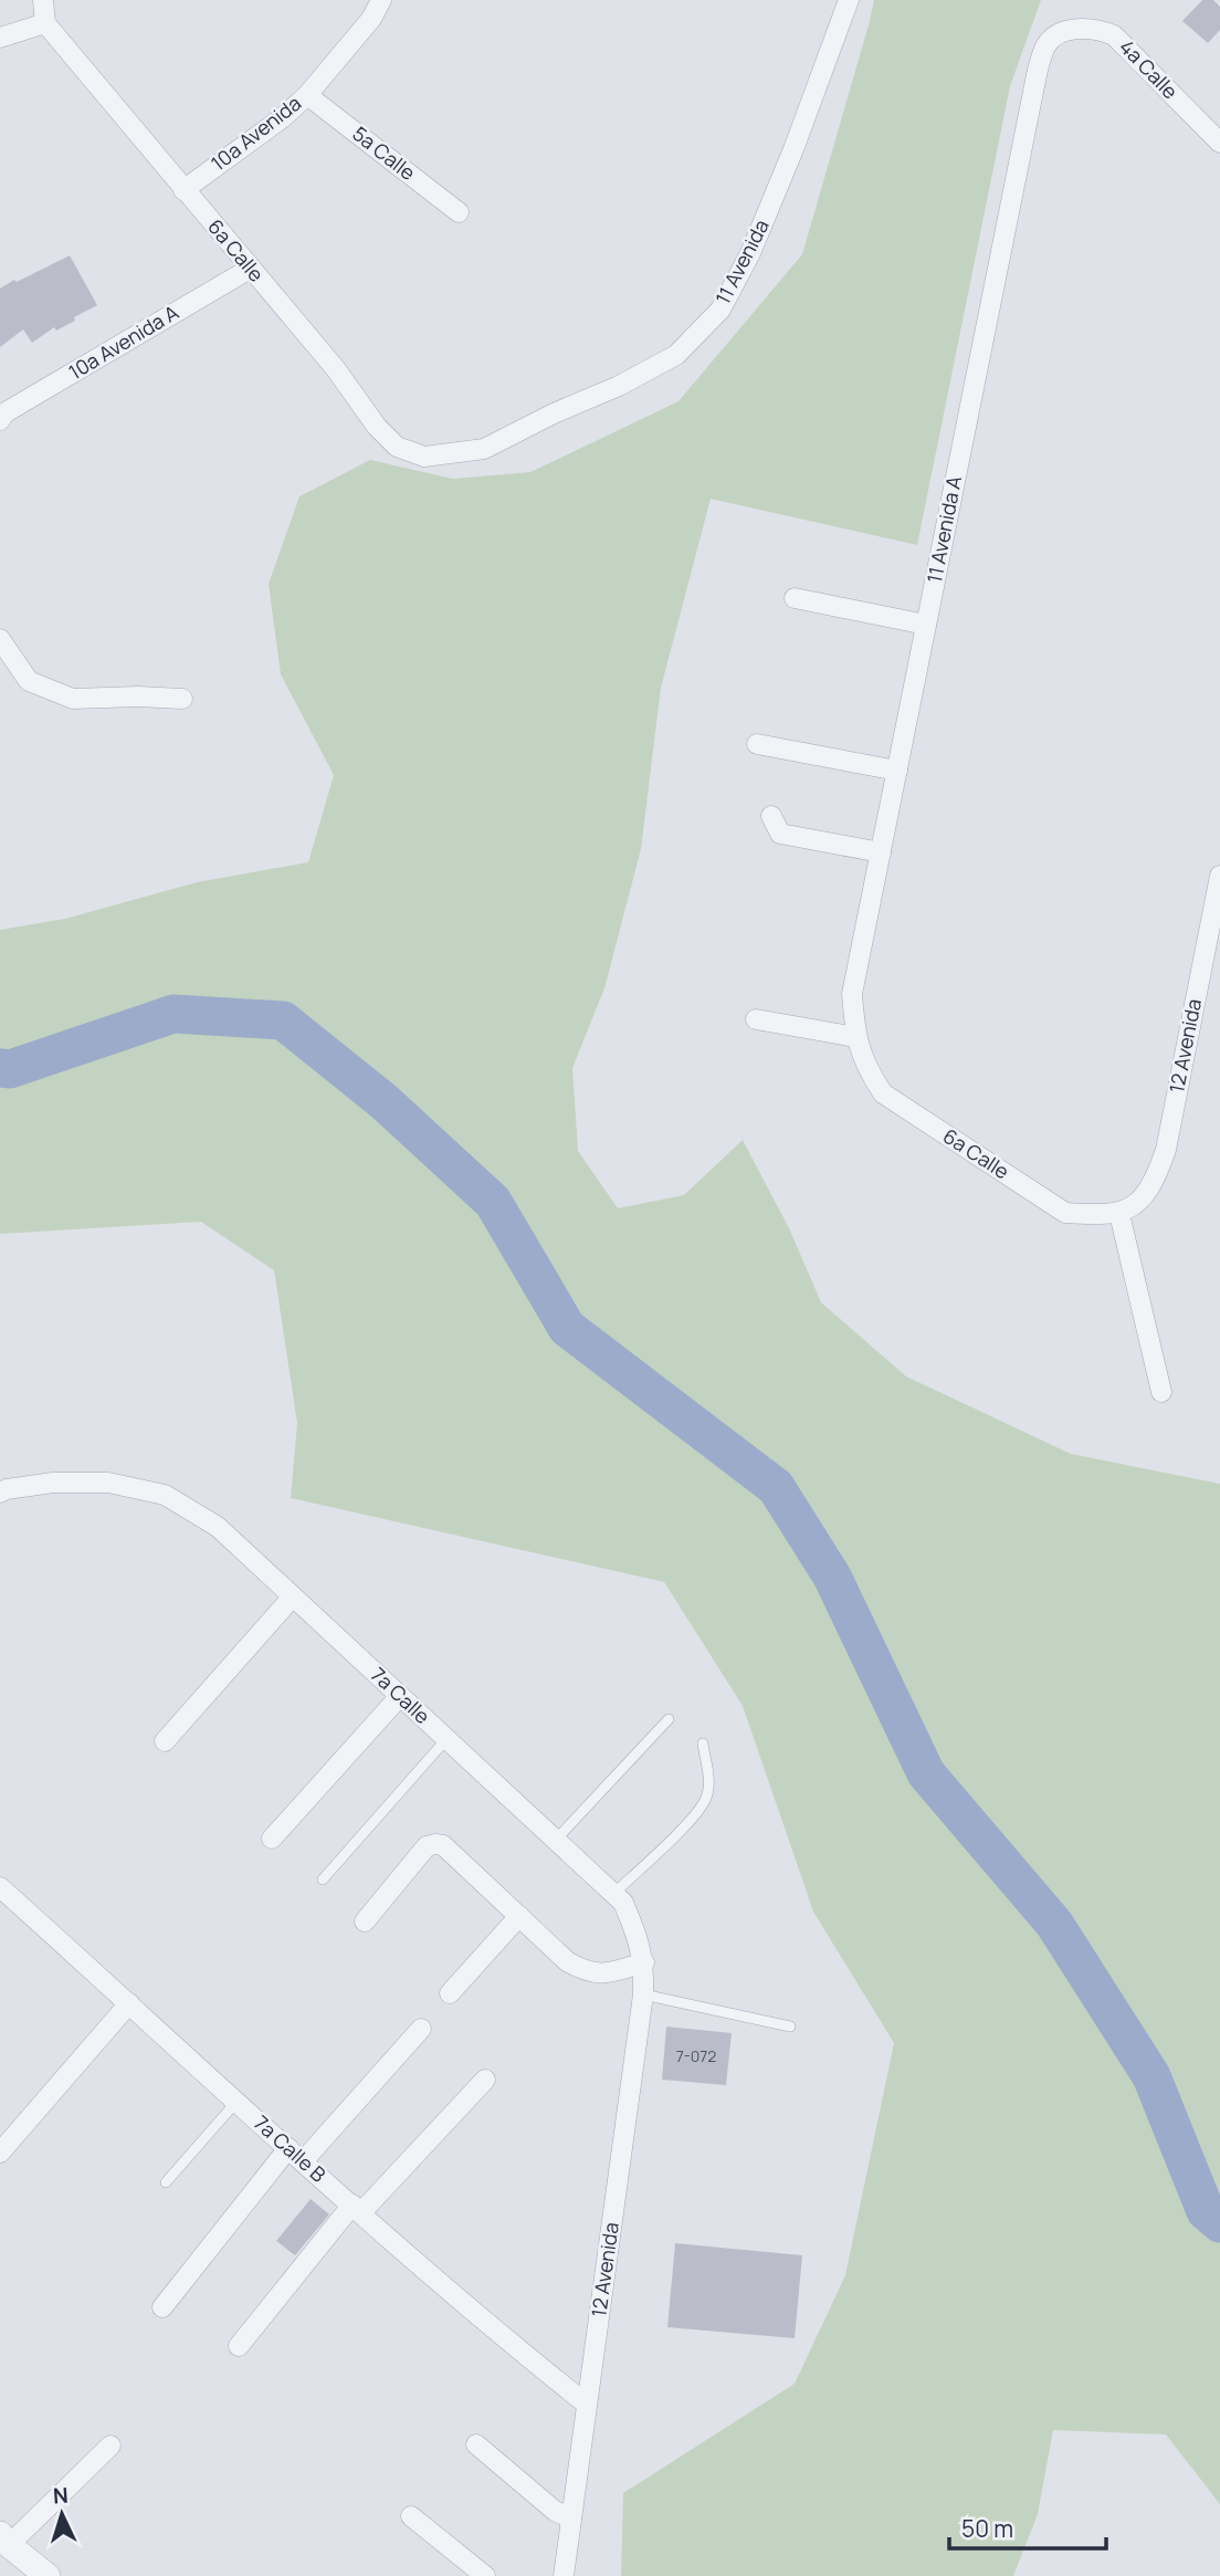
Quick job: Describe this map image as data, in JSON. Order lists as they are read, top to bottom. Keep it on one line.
{"streets":{"street":["4a Calle","10a Avenida","5a Calle","6a Calle","11 Avenida","10a Avenida A","11 Avenida A","12 Avenida","7a Calle","7a Calle B"]},"crossings":[["4a Calle","11 Avenida A"],["10a Avenida","5a Calle"],["10a Avenida","6a Calle"],["6a Calle","11 Avenida"],["6a Calle","10a Avenida A"],["6a Calle","11 Avenida A"],["6a Calle","12 Avenida"],["12 Avenida","7a Calle"],["12 Avenida","7a Calle B"]],"house_numbers":["7-072"],"scale_bar":"50 m","north":"top"}
